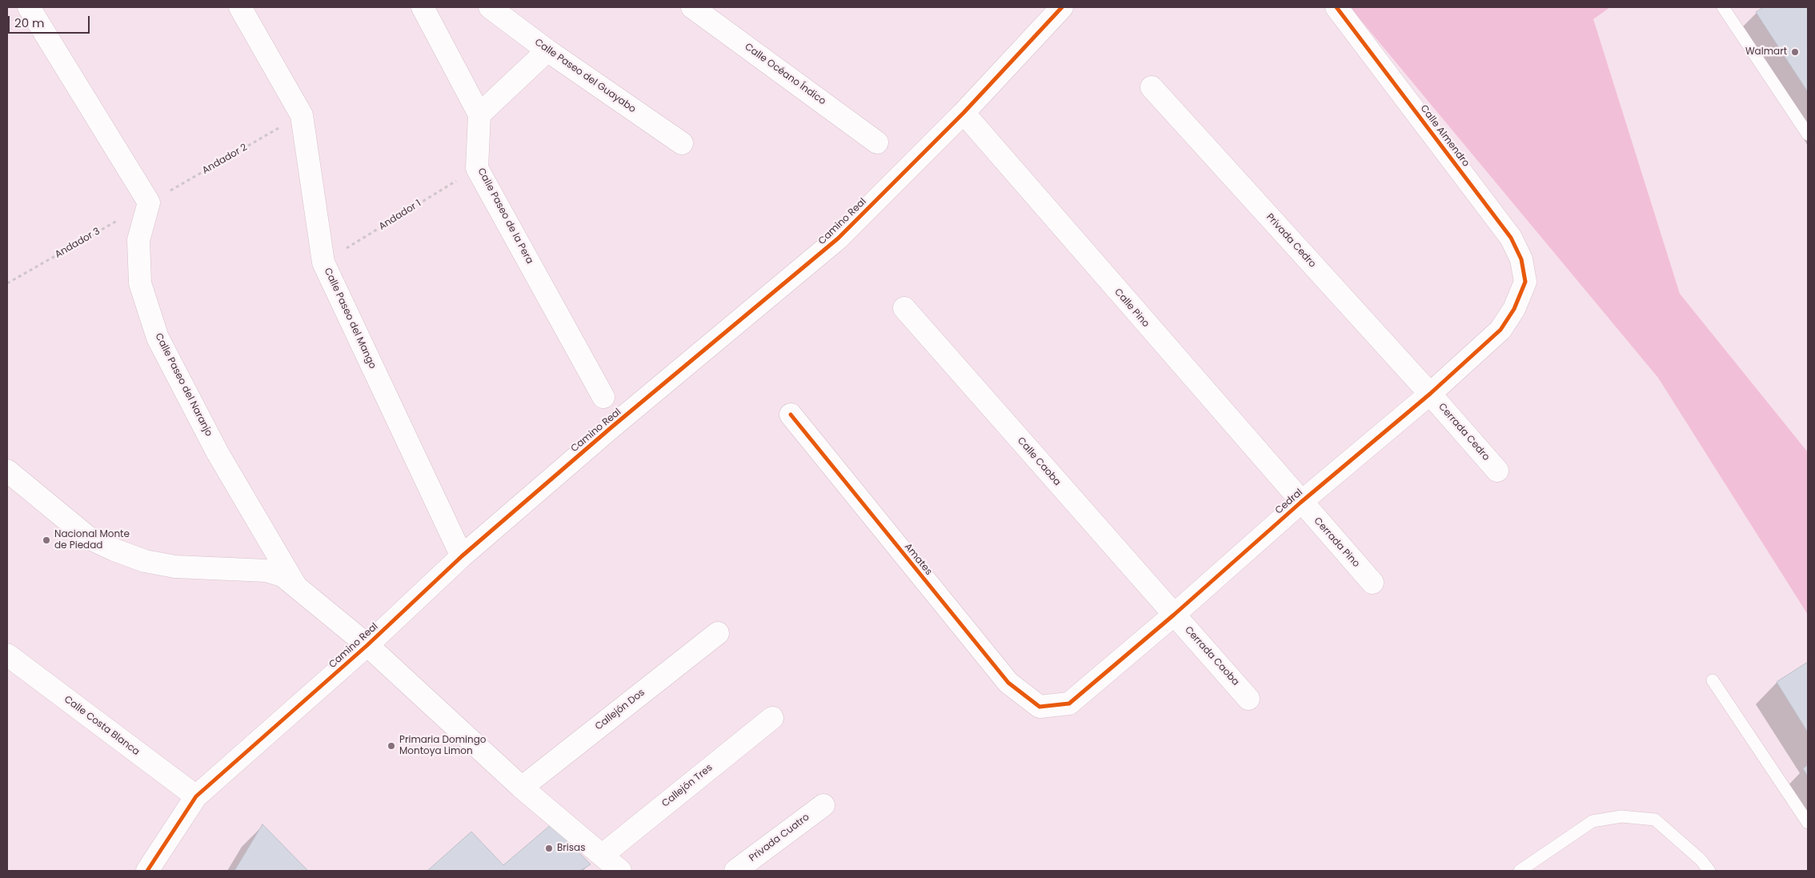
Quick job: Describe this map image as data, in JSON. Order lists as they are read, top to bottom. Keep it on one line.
{"streets":{"street":["Calle Océano Índico","Calle Paseo del Guayabo","Calle Almendro","Calle Paseo de la Pera","Camino Real","Privada Cedro","Calle Pino","Calle Paseo del Mango","Calle Paseo del Naranjo","Cerrada Cedro","Calle Caoba","Cedral","Cerrada Pino","Amates","Cerrada Caoba","Callejón Dos","Calle Costa Blanca","Callejón Tres","Privada Cuatro"],"path":["Andador 2","Andador 1","Andador 3"]},"crossings":[["Calle Almendro","Cedral"],["Andador 2","Andador 3"],["Andador 2","Calle Paseo del Mango"],["Andador 2","Calle Paseo del Naranjo"],["Andador 1","Calle Paseo de la Pera"],["Andador 1","Calle Paseo del Mango"],["Camino Real","Calle Pino"],["Camino Real","Calle Paseo del Mango"],["Camino Real","Calle Costa Blanca"],["Privada Cedro","Cerrada Cedro"],["Privada Cedro","Cedral"],["Andador 3","Calle Paseo del Naranjo"],["Calle Pino","Cedral"],["Calle Pino","Cerrada Pino"],["Cerrada Cedro","Cedral"],["Calle Caoba","Cedral"],["Calle Caoba","Cerrada Caoba"],["Cedral","Cerrada Pino"],["Cedral","Amates"],["Cedral","Cerrada Caoba"]],"places":["Walmart","Nacional Monte de Piedad","Primaria Domingo Montoya Limon","Brisas"],"scale_bar":"20 m"}
